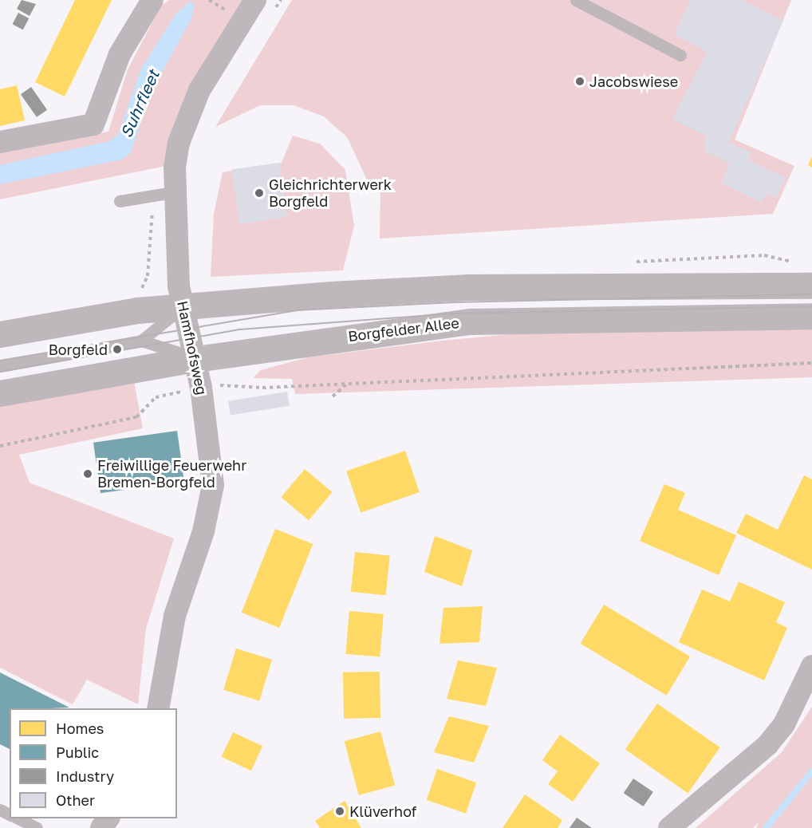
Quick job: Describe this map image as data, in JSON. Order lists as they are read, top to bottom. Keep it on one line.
{"streets":{"main road":["Borgfelder Allee"],"street":["Hamfhofsweg"]},"crossings":[["Borgfelder Allee","Hamfhofsweg"]],"water":["Suhrfleet"],"places":["Jacobswiese","Gleichrichterwerk Borgfeld","Borgfeld","Freiwillige Feuerwehr Bremen-Borgfeld","Klüverhof"],"legend":["Homes","Public","Industry","Other"]}
